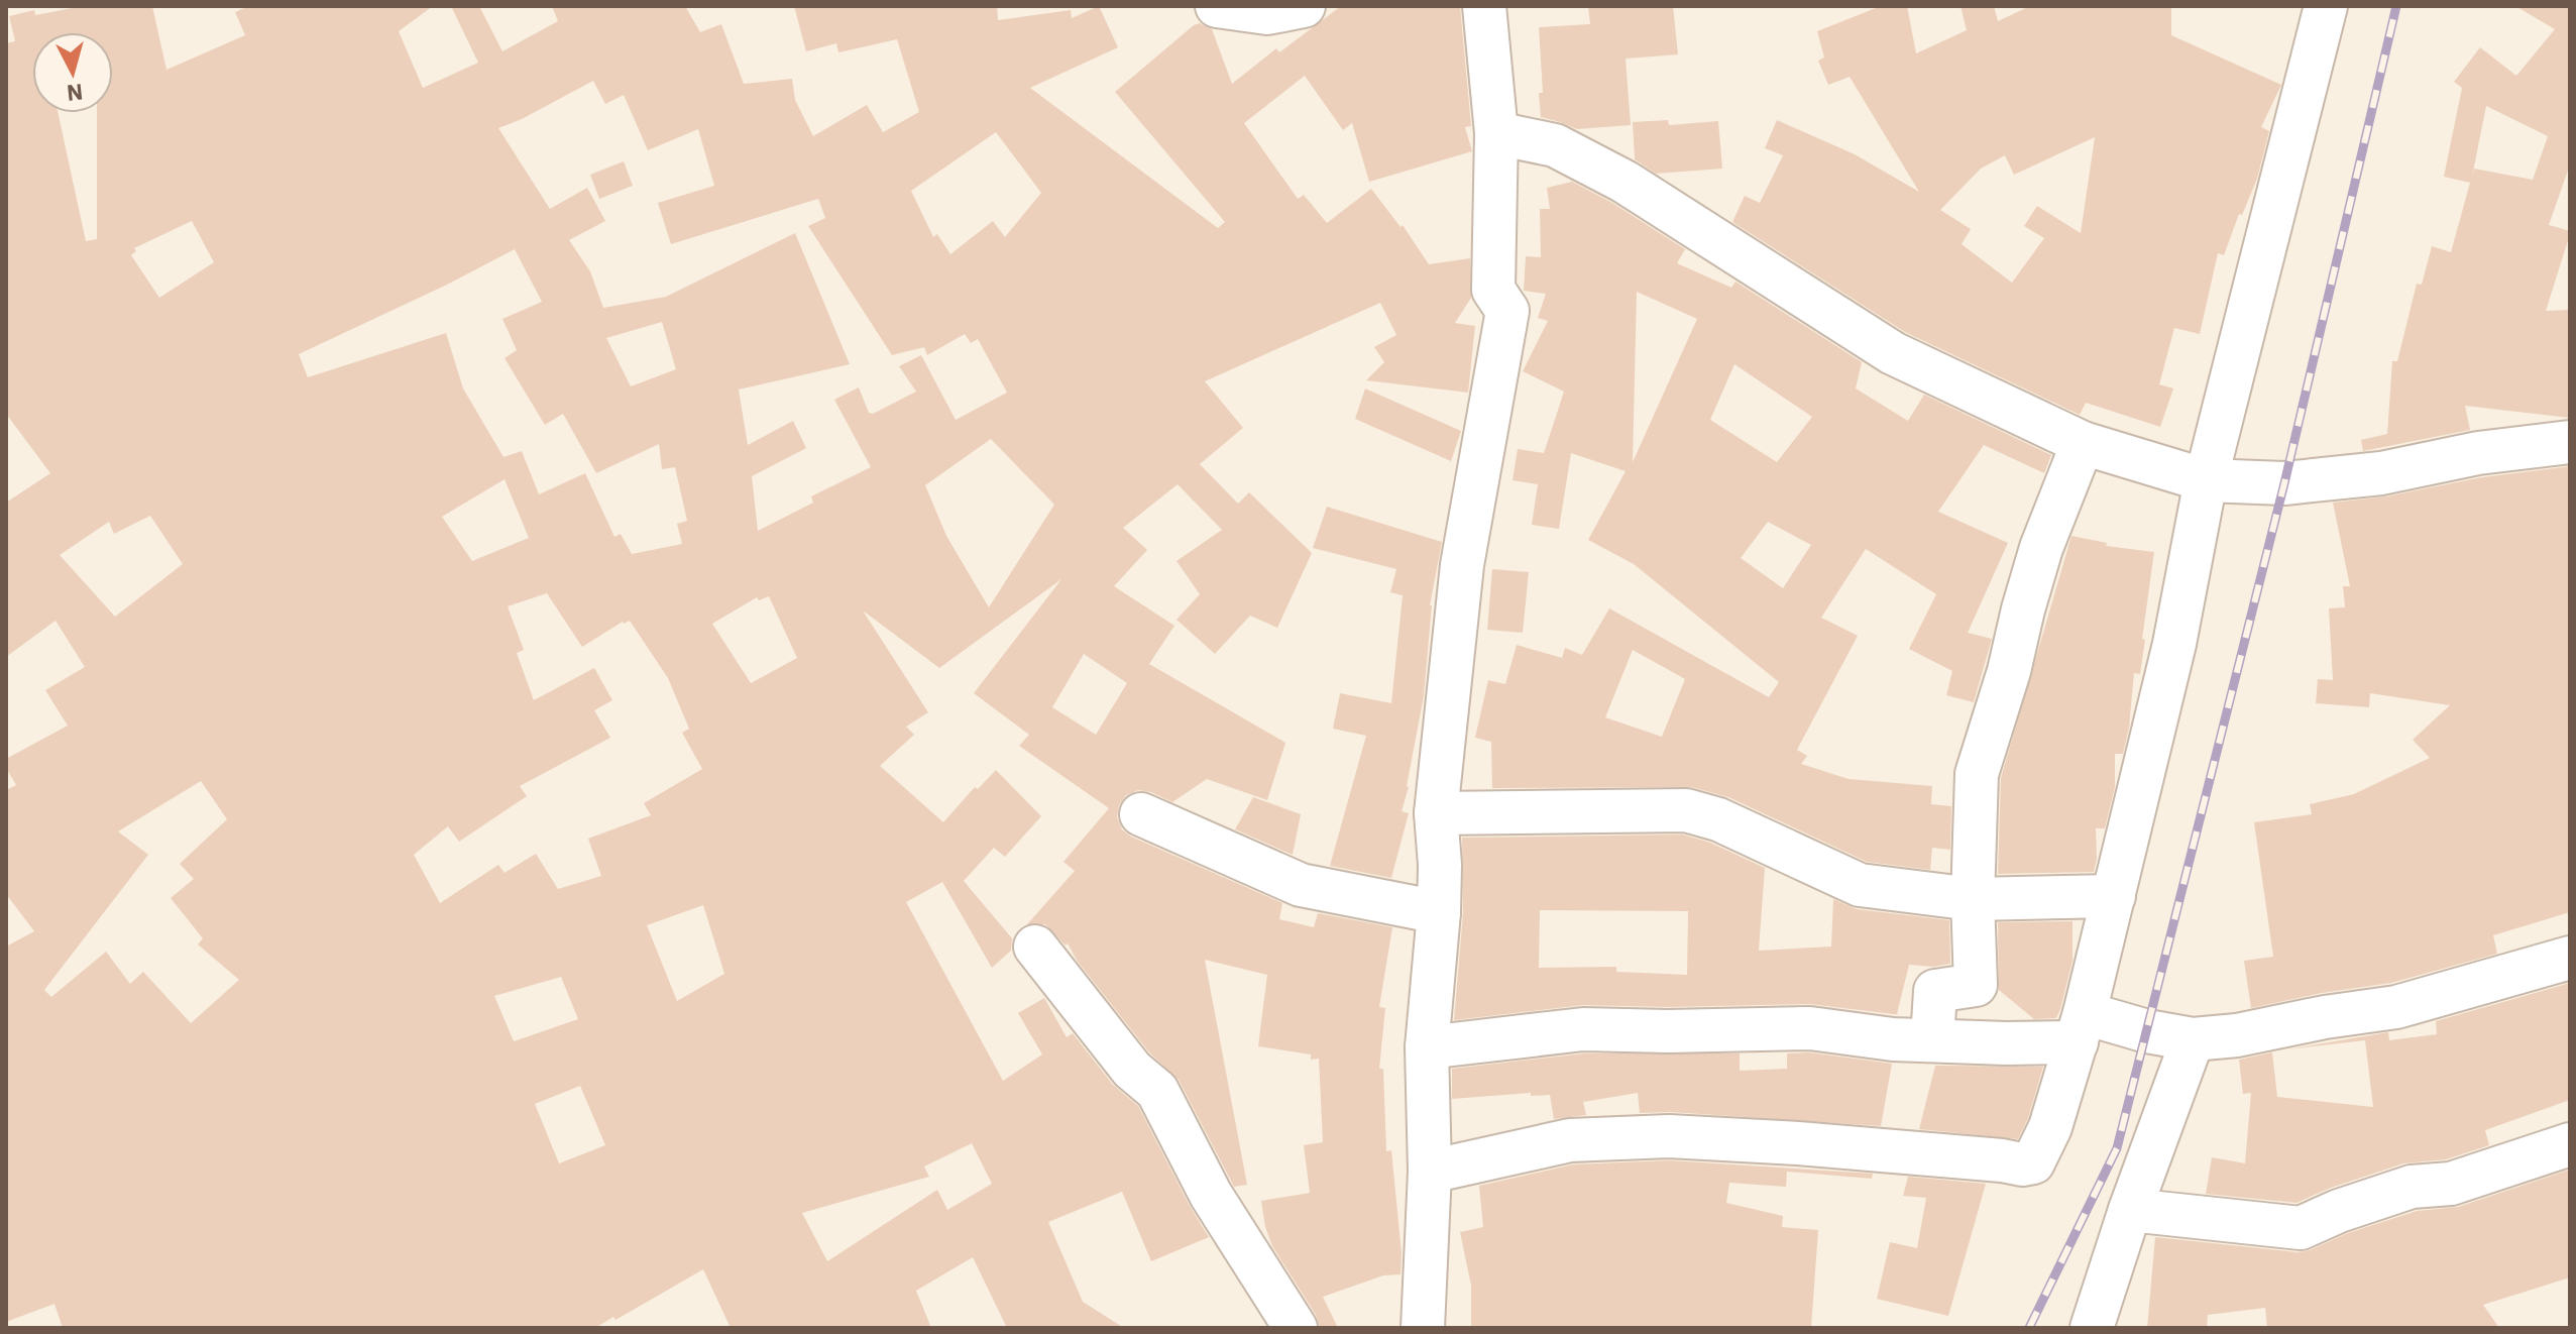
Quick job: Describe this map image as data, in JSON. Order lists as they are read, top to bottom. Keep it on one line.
{"north":"bottom"}
